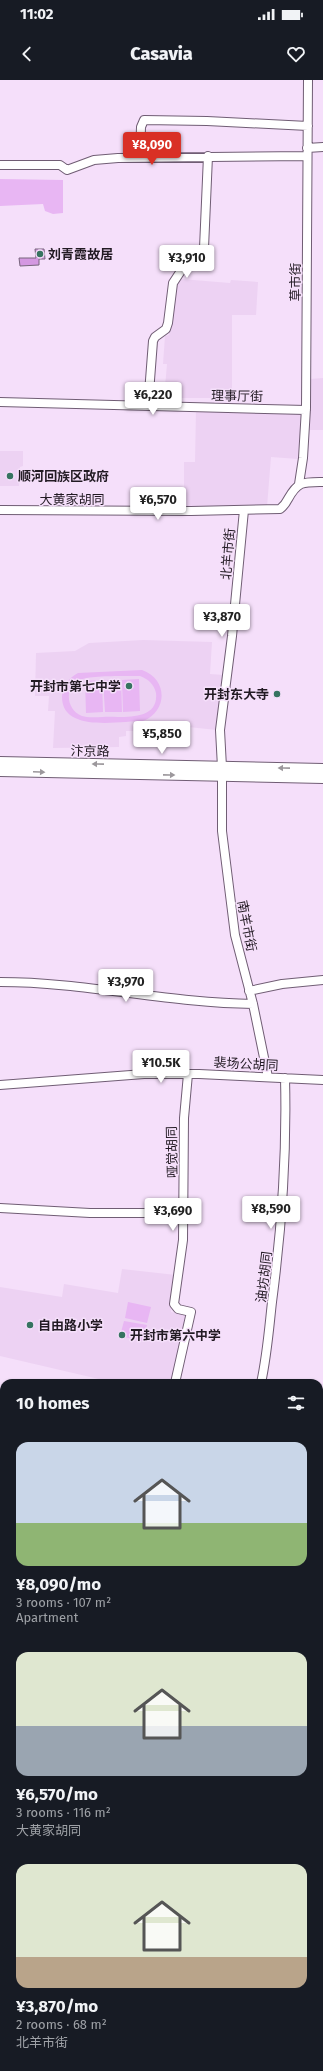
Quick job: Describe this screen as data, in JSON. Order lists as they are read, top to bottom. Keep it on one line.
{"streets":{"main road":["汴京路"],"street":["草市街","理事厅街","大黄家胡同","北羊市街","南羊市街","裴场公胡同","哑觉胡同","油坊胡同"]},"crossings":[["草市街","理事厅街"],["草市街","大黄家胡同"],["大黄家胡同","北羊市街"],["北羊市街","汴京路"],["北羊市街","南羊市街"],["汴京路","南羊市街"],["南羊市街","裴场公胡同"],["裴场公胡同","哑觉胡同"],["裴场公胡同","油坊胡同"]],"places":["刘青霞故居","顺河回族区政府","开封市第七中学","开封东大寺","自由路小学","开封市第六中学"],"page":{"status":"11:02","header":"Casavia","price":["¥8,090","¥3,910","¥6,220","¥6,570","¥3,870","¥5,850","¥3,970","¥10.5K","¥8,590","¥3,690"],"heading":"10 homes","list":[{"name":"¥8,090/mo","note":"3 rooms · 107 m² · Apartment"},{"name":"¥6,570/mo","note":"3 rooms · 116 m² · 大黄家胡同"},{"name":"¥3,870/mo","note":"2 rooms · 68 m² · 北羊市街"}]}}
